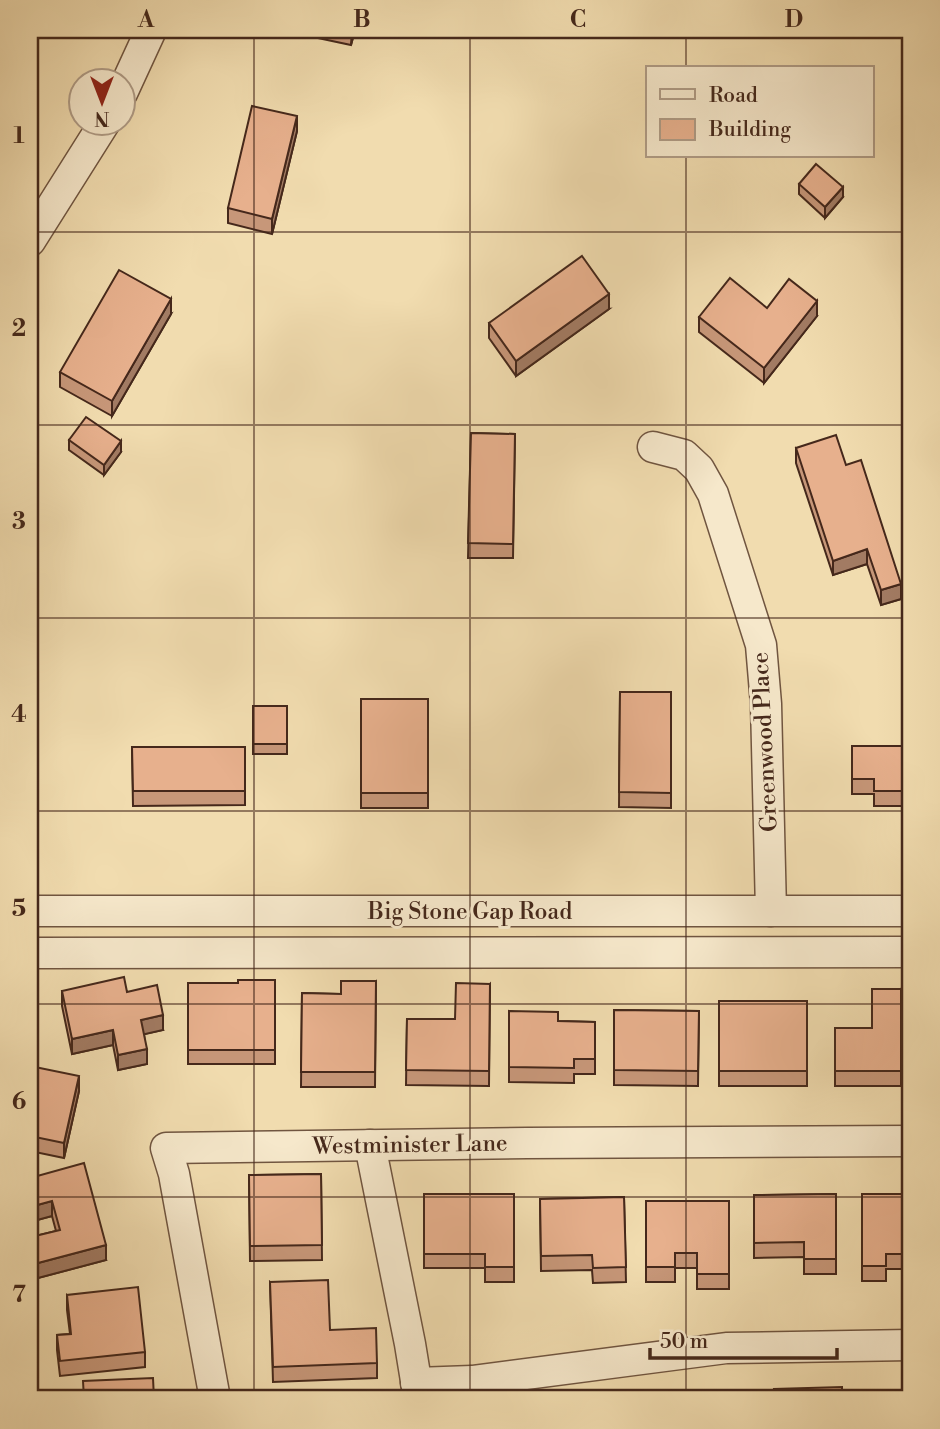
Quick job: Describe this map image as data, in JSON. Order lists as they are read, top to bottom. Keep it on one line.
{"streets":{"street":["Greenwood Place","Big Stone Gap Road","Westminister Lane"]},"crossings":[["Greenwood Place","Big Stone Gap Road"]],"legend":["Road","Building"],"scale_bar":"50 m","north":"bottom","grid":{"columns":["A","B","C","D"],"rows":["1","2","3","4","5","6","7"]}}
